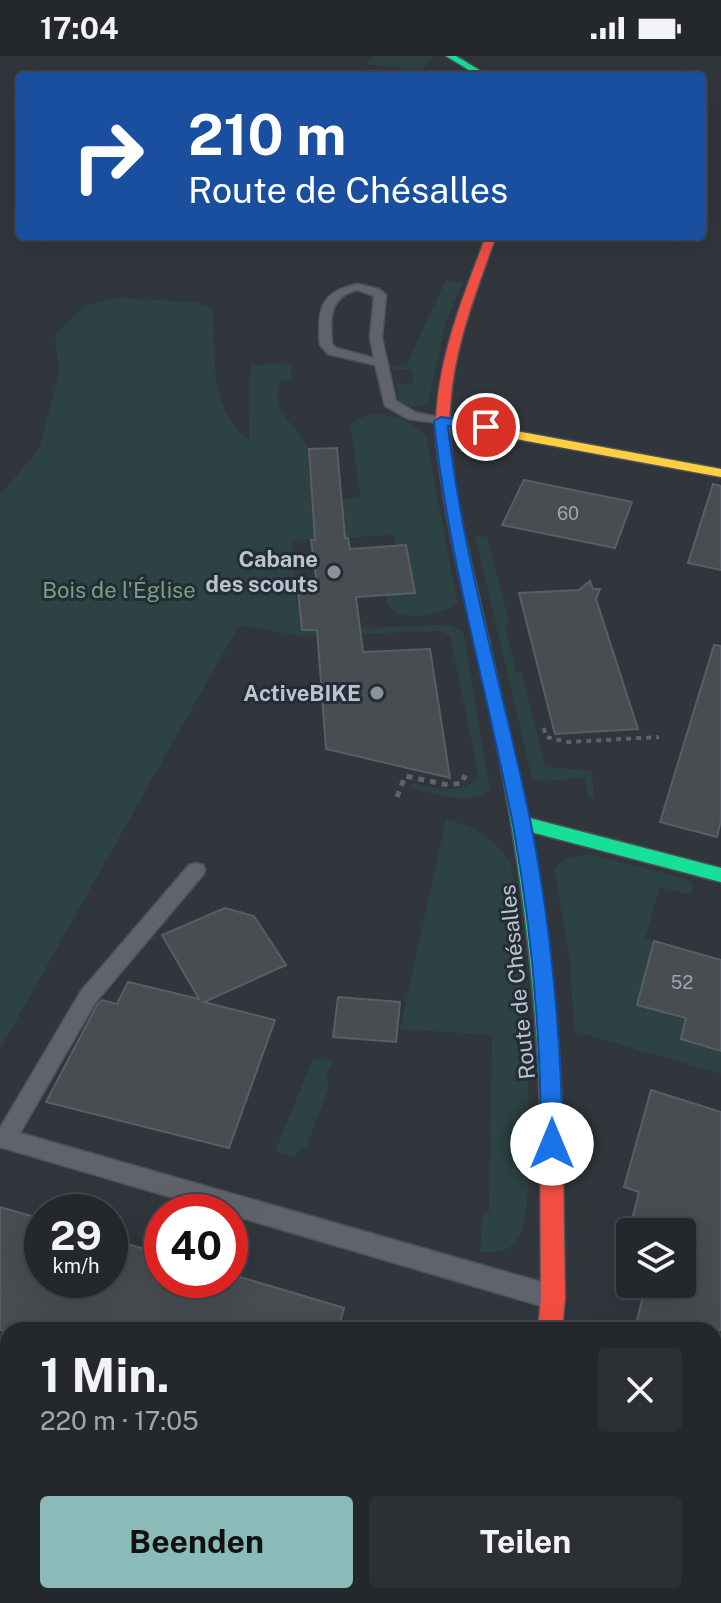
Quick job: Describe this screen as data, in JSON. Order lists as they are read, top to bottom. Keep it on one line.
{"streets":{"street":["Route de Chésalles"]},"parks":["Bois de l'Église"],"places":["Cabane des scouts","ActiveBIKE"],"house_numbers":["60","52"],"page":{"status":"17:04","turn":["210 m","Route de Chésalles"],"speed":"29 km/h","limit":"40","heading":["1 Min.","220 m · 17:05"],"buttons":["Beenden","Teilen"]}}
